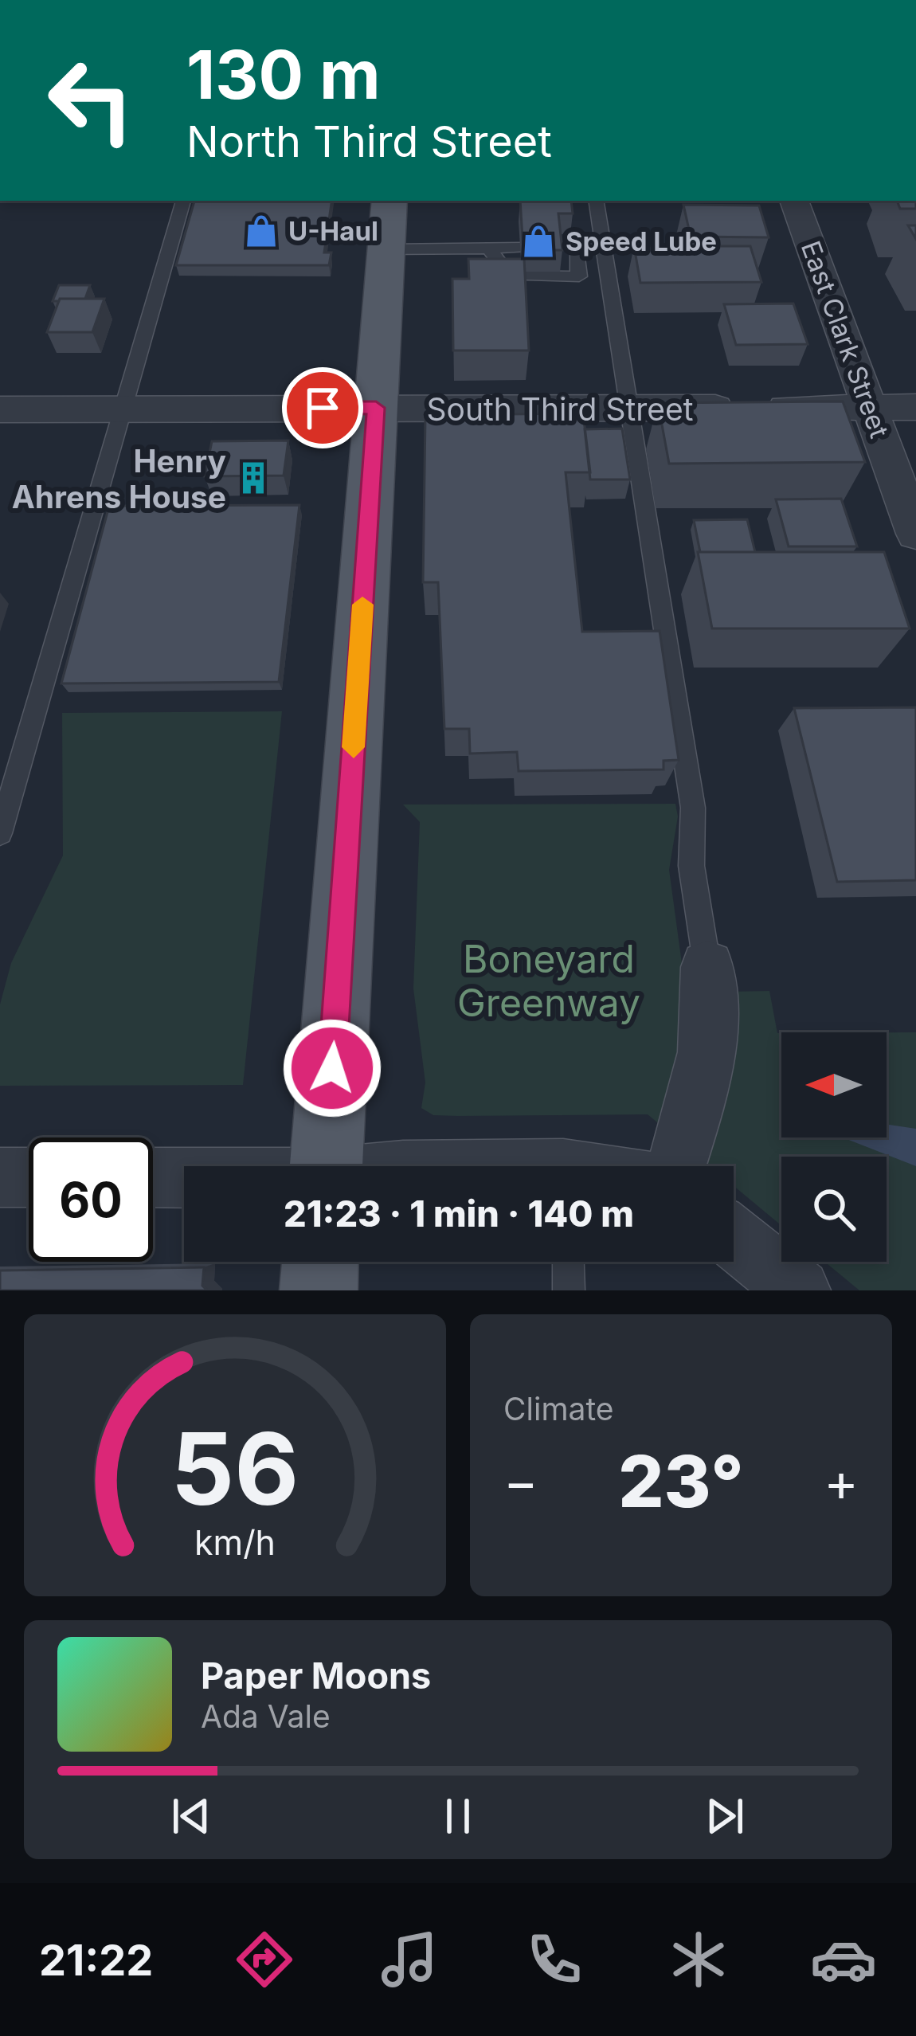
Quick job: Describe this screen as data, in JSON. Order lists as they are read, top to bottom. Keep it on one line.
{"streets":{"street":["East Clark Street","South Third Street"]},"crossings":[["East Clark Street","South Third Street"]],"parks":["Boneyard Greenway"],"places":{"shop":["U-Haul","Speed Lube"],"building":["Henry Ahrens House"]},"north":"left","page":{"turn":["130 m","North Third Street"],"limit":"60","trip":"21:23 · 1 min · 140 m","tile":"Climate","heat":["−","23°","+"],"song":["Paper Moons","Ada Vale"],"tabs":"21:22","gauge":["56","km/h"]}}
